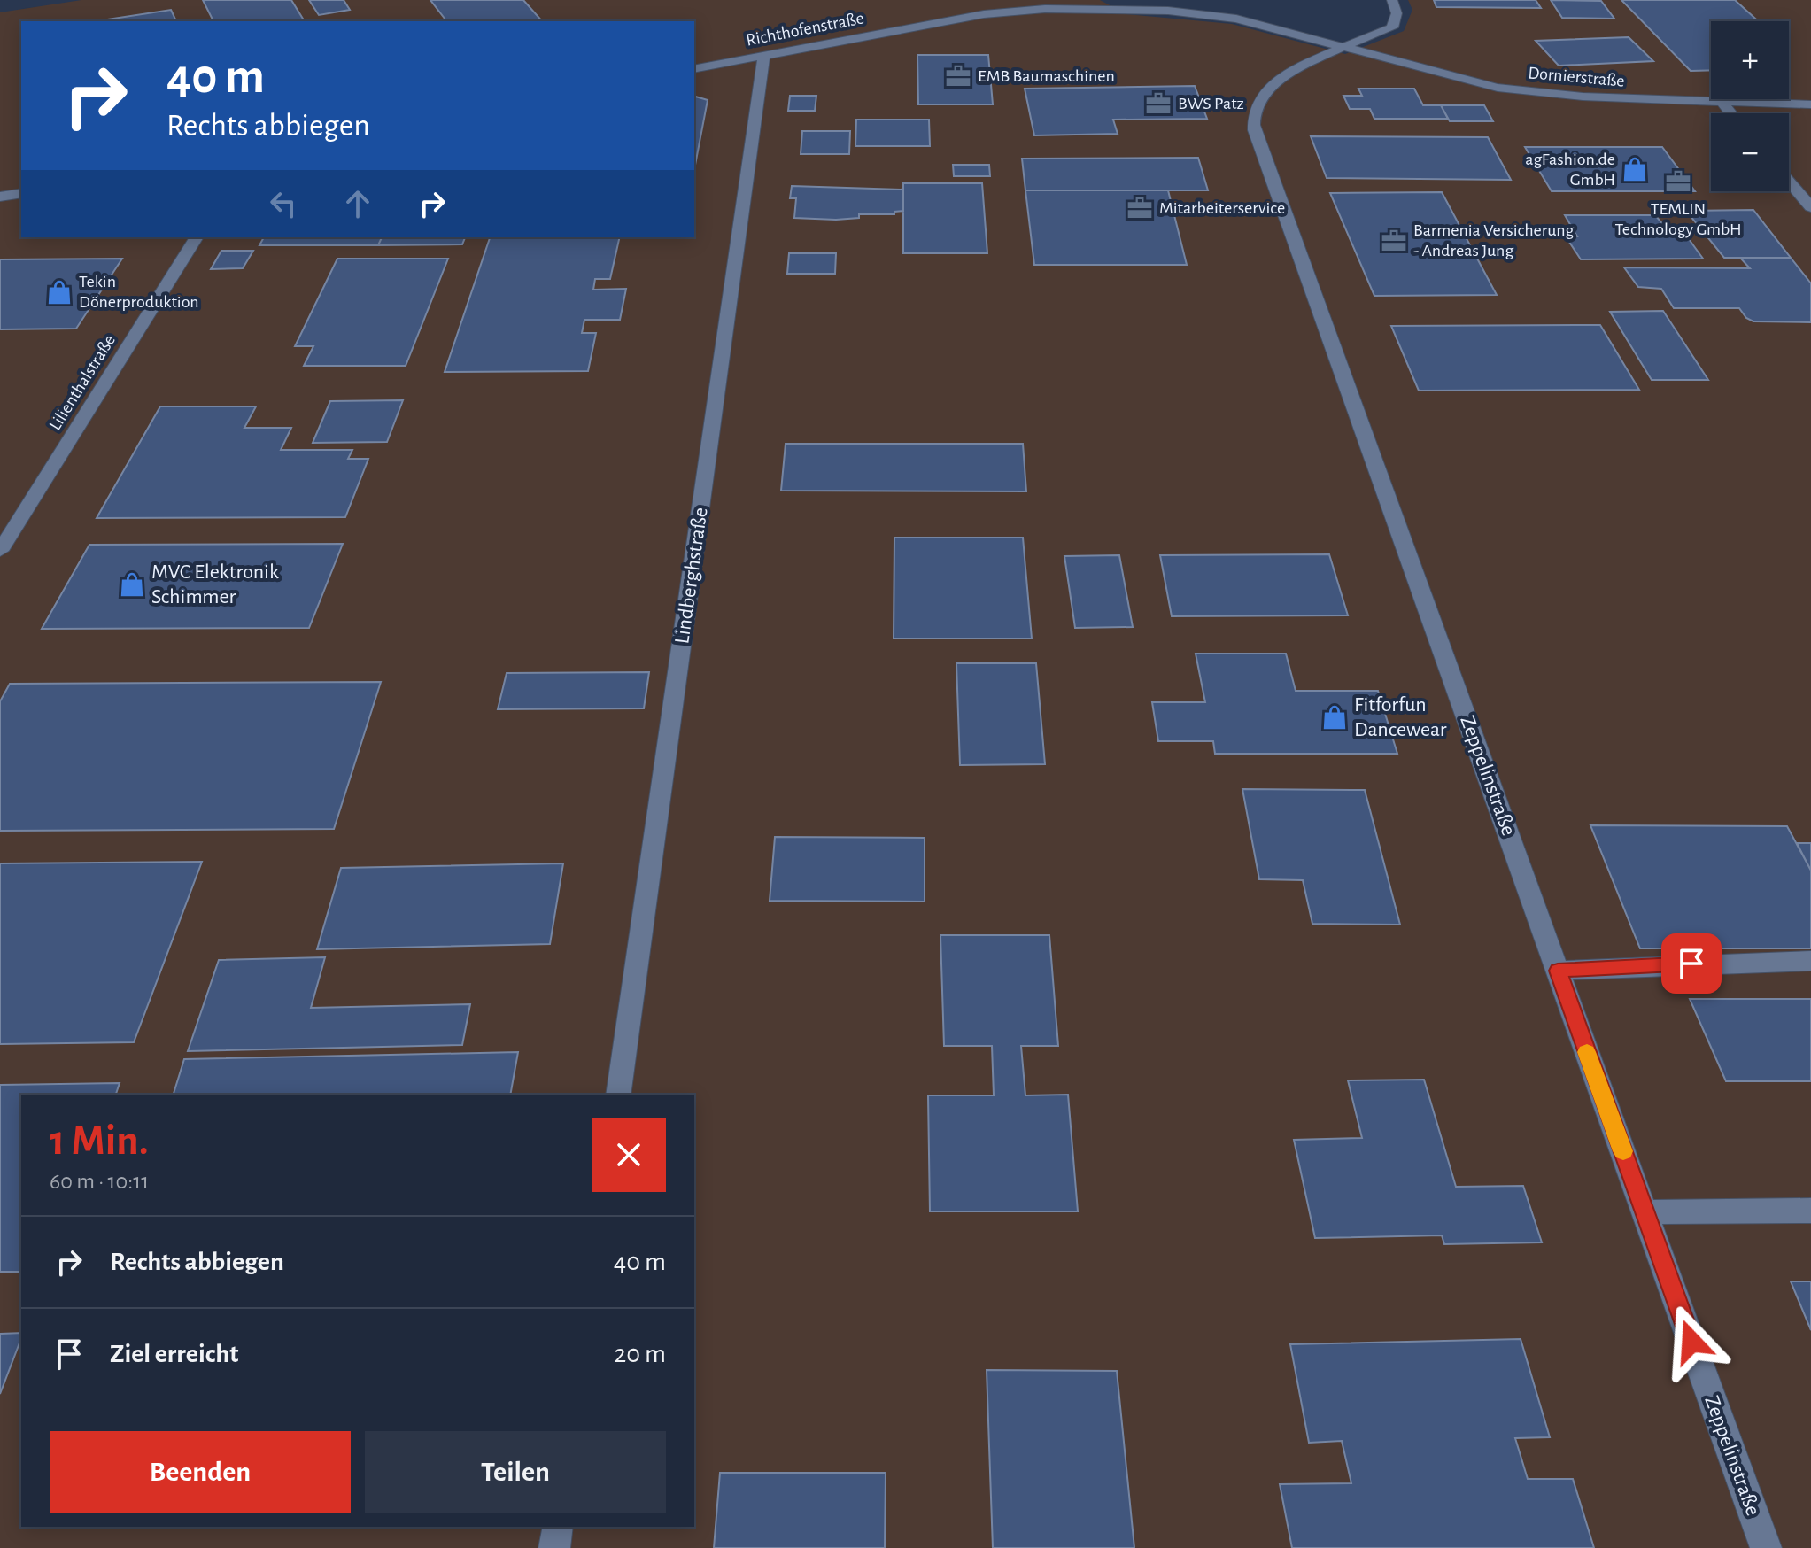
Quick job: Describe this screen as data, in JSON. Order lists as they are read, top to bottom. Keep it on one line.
{"streets":{"street":["Richthofenstraße","Dornierstraße","Lilienthalstraße","Lindberghstraße","Zeppelinstraße"]},"crossings":[["Richthofenstraße","Dornierstraße"],["Richthofenstraße","Lindberghstraße"],["Richthofenstraße","Zeppelinstraße"],["Dornierstraße","Zeppelinstraße"]],"places":{"office":["EMB Baumaschinen","BWS Patz","TEMLIN Technology GmbH","Mitarbeiterservice","Barmenia Versicherung - Andreas Jung"],"shop":["agFashion.de GmbH","Tekin Dönerproduktion","MVC Elektronik Schimmer","Fitforfun Dancewear"]},"page":{"map_buttons":["+","−"],"turn":["40 m","Rechts abbiegen"],"heading":["1 Min.","60 m · 10:11"],"list":[{"name":"Rechts abbiegen","value":"40 m"},{"name":"Ziel erreicht","value":"20 m"}],"buttons":["Beenden","Teilen"]}}
